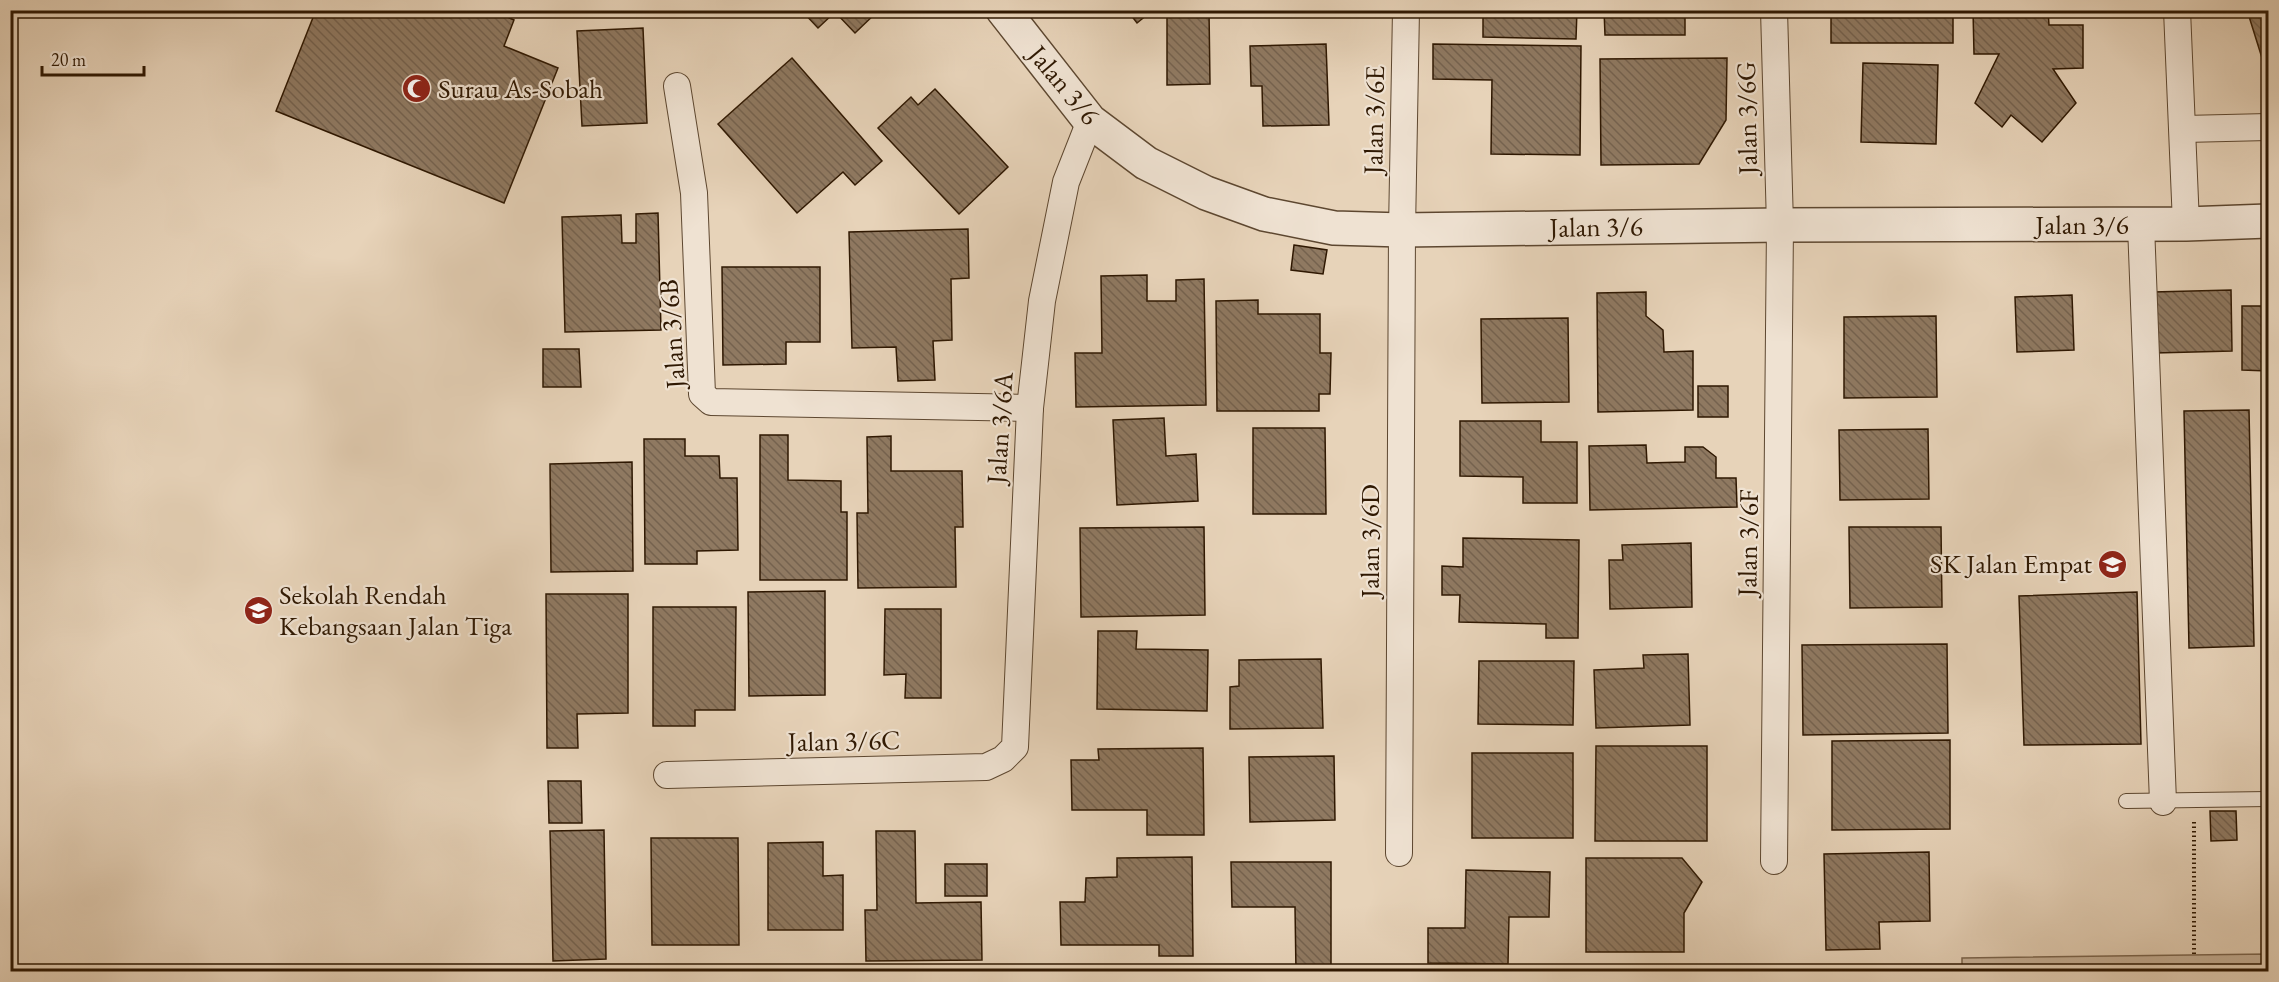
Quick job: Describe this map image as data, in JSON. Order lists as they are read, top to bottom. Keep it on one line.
{"streets":{"street":["Jalan 3/6","Jalan 3/6G","Jalan 3/6E","Jalan 3/6B","Jalan 3/6A","Jalan 3/6D","Jalan 3/6F","Jalan 3/6C"]},"crossings":[["Jalan 3/6","Jalan 3/6G"],["Jalan 3/6","Jalan 3/6E"],["Jalan 3/6","Jalan 3/6A"],["Jalan 3/6","Jalan 3/6D"],["Jalan 3/6","Jalan 3/6F"],["Jalan 3/6G","Jalan 3/6F"],["Jalan 3/6E","Jalan 3/6D"],["Jalan 3/6B","Jalan 3/6A"],["Jalan 3/6A","Jalan 3/6C"]],"places":{"mosque":["Surau As-Sobah"],"school or university":["SK Jalan Empat","Sekolah Rendah Kebangsaan Jalan Tiga"]},"scale_bar":"20 m"}
